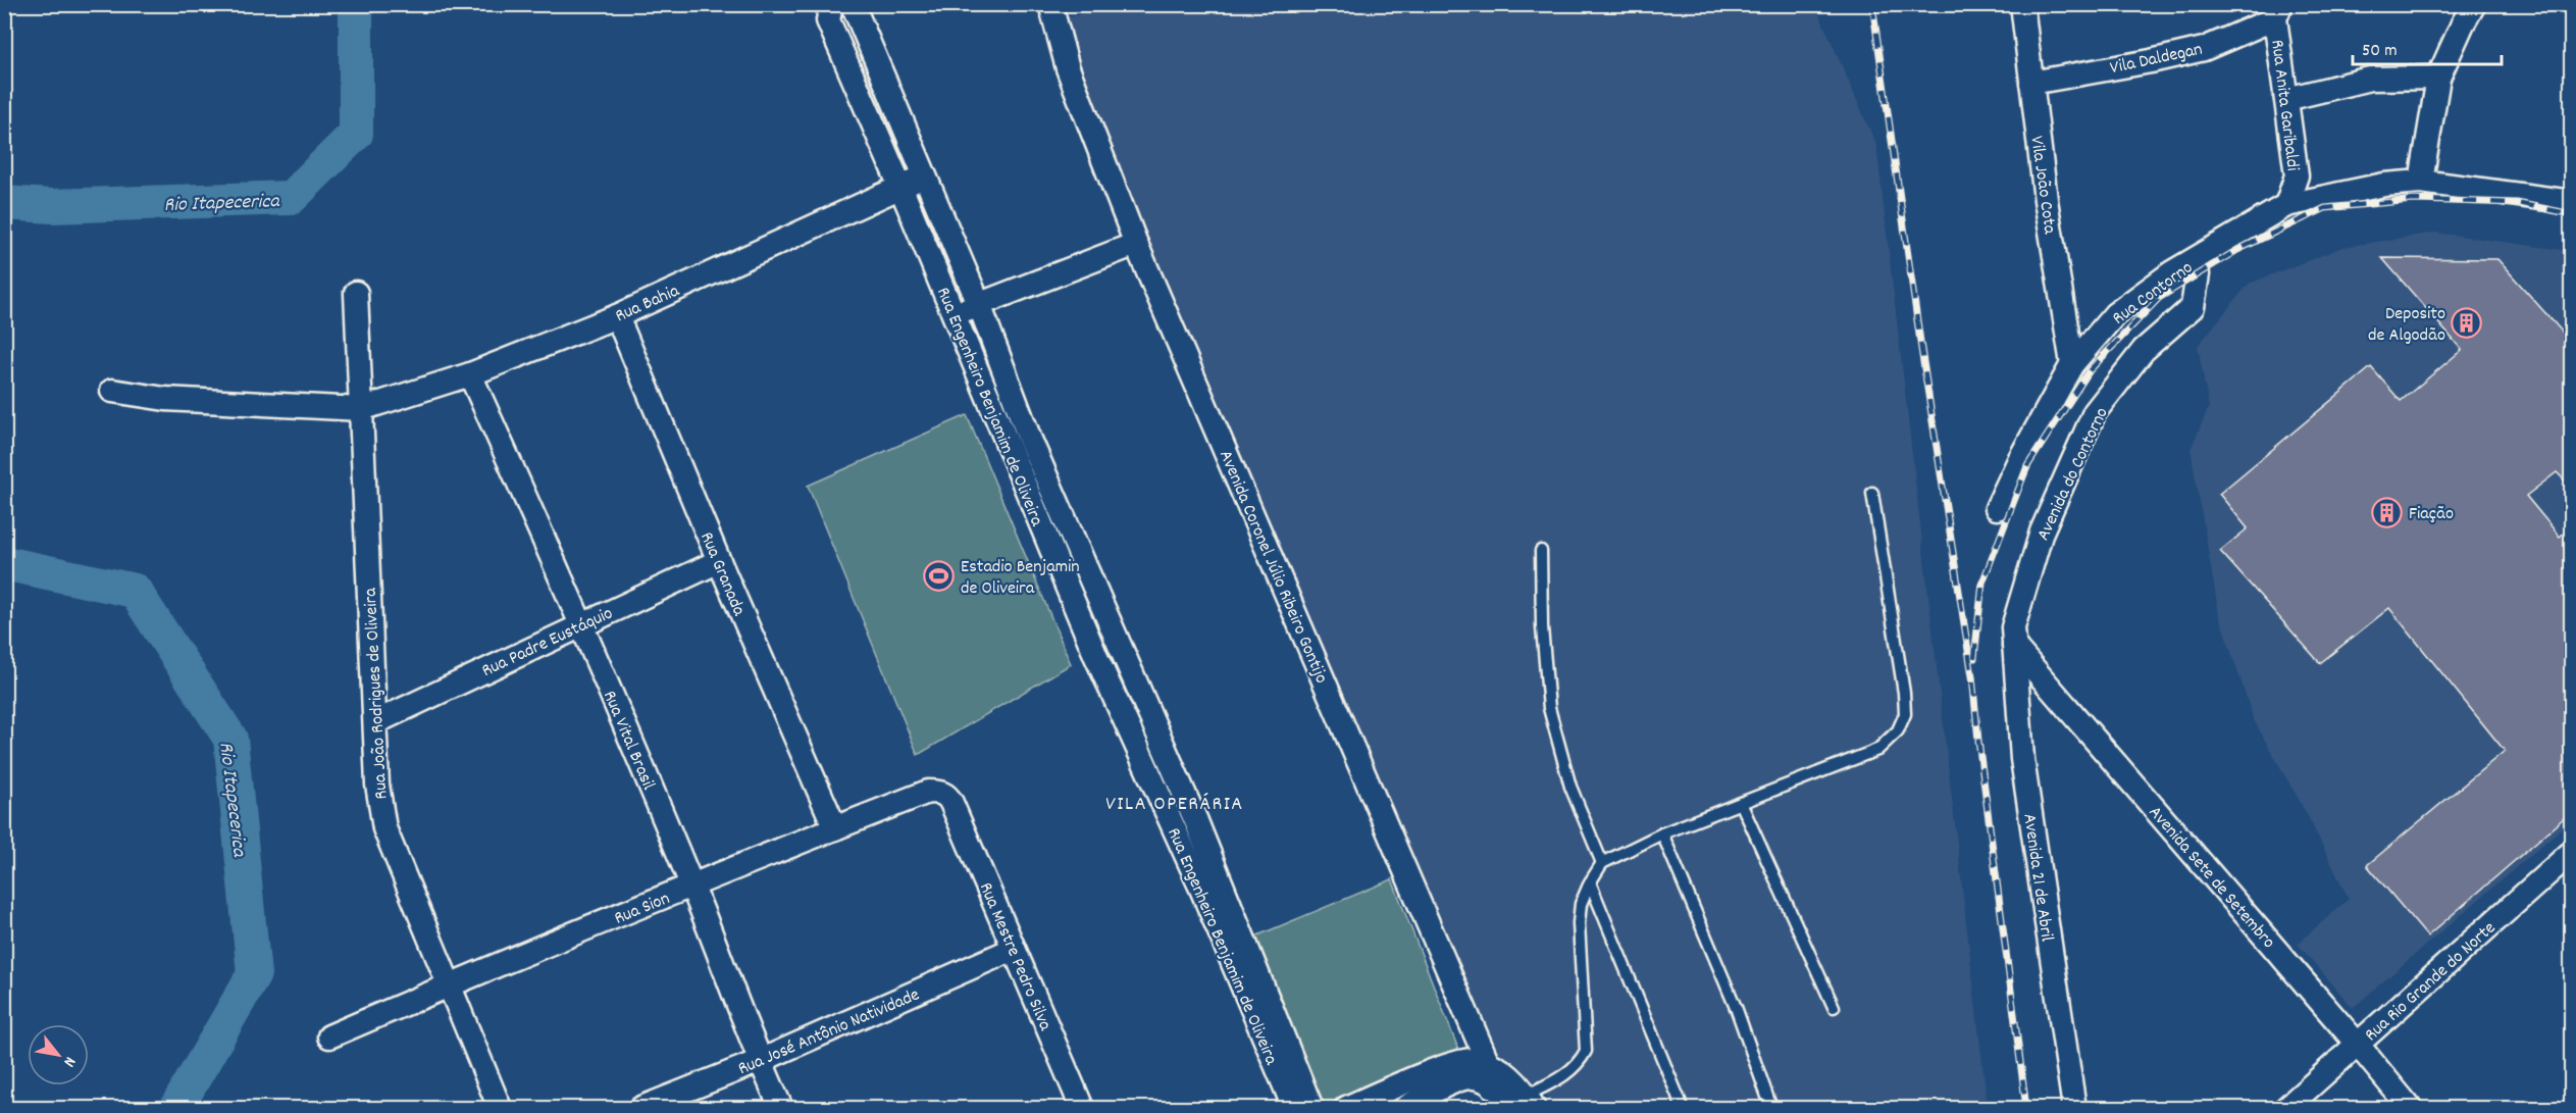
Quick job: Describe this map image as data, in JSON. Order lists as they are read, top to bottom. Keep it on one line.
{"streets":{"street":["Vila Daldegan","Rua Anita Garibaldi","Vila João Cota","Rua Contorno","Rua Bahia","Rua Engenheiro Benjamim de Oliveira","Avenida do Contorno","Avenida Coronel Júlio Ribeiro Gontijo","Rua Granada","Rua Padre Eustáquio","Rua João Rodrigues de Oliveira","Rua Vital Brasil","Avenida Sete de Setembro","Avenida 21 de Abril","Rua Sion","Rua Mestre Pedro Silva","Rua Rio Grande do Norte","Rua José Antônio Natividade"]},"crossings":[["Vila Daldegan","Rua Anita Garibaldi"],["Vila Daldegan","Vila João Cota"],["Rua Anita Garibaldi","Rua Contorno"],["Vila João Cota","Rua Contorno"],["Rua Contorno","Avenida do Contorno"],["Rua Bahia","Rua Engenheiro Benjamim de Oliveira"],["Rua Bahia","Rua Granada"],["Rua Bahia","Rua João Rodrigues de Oliveira"],["Rua Bahia","Rua Vital Brasil"],["Avenida do Contorno","Avenida Sete de Setembro"],["Avenida do Contorno","Avenida 21 de Abril"],["Rua Granada","Rua Padre Eustáquio"],["Rua Granada","Rua Sion"],["Rua Padre Eustáquio","Rua João Rodrigues de Oliveira"],["Rua Padre Eustáquio","Rua Vital Brasil"],["Rua João Rodrigues de Oliveira","Rua Sion"],["Rua Vital Brasil","Rua Sion"],["Rua Vital Brasil","Rua José Antônio Natividade"],["Avenida Sete de Setembro","Avenida 21 de Abril"],["Avenida Sete de Setembro","Rua Rio Grande do Norte"],["Rua Sion","Rua Mestre Pedro Silva"],["Rua Mestre Pedro Silva","Rua José Antônio Natividade"]],"districts":["VILA OPERÁRIA"],"water":["Rio Itapecerica"],"places":{"building":["Deposito de Algodão","Fiação"],"sports":["Estadio Benjamin de Oliveira"]},"scale_bar":"50 m","north":"bottom right"}
